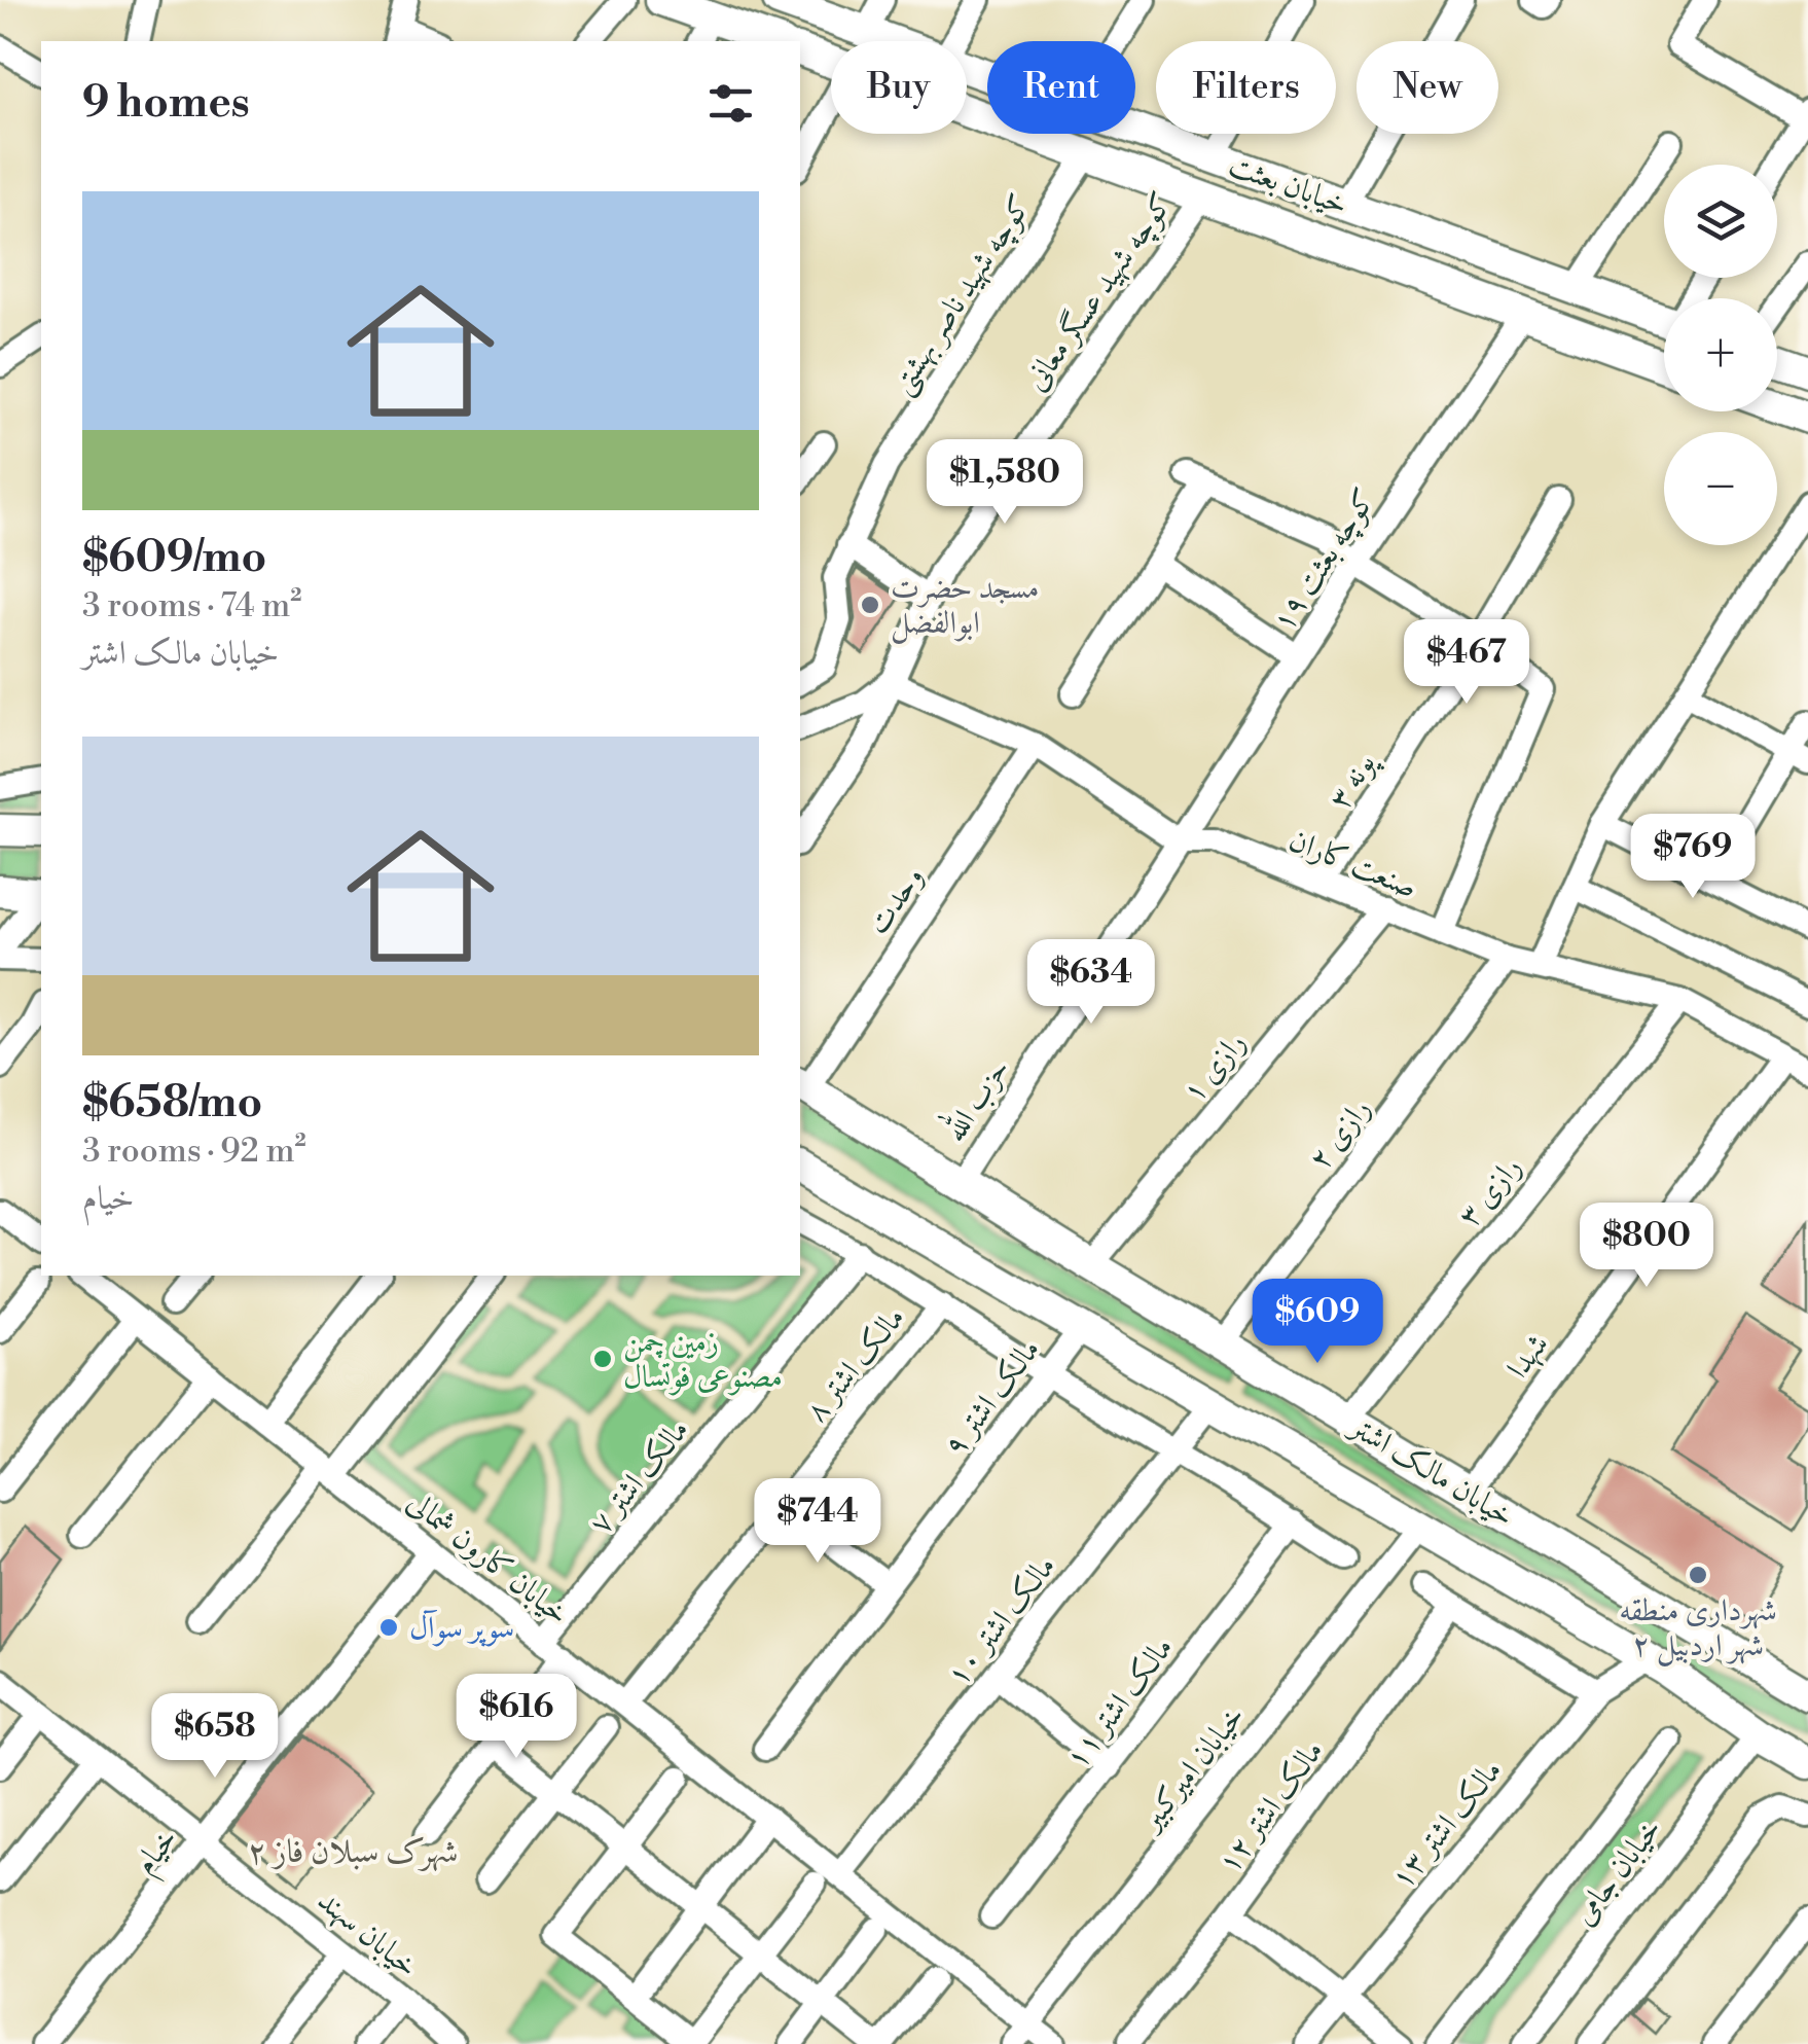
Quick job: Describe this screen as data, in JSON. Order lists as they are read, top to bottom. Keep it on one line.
{"streets":{"main road":["خیابان بعثت","خیابان مالک اشتر"],"street":["کوچه شهید عسگر معانی","کوچه شهید ناصر بهشتی","کوچه بعثت ۱۹","پونه ۳","صنعت کاران","وحدت","رازی ۱","حزب الله","رازی ۲","رازی ۳","شهدا","مالک اشتر ۸","مالک اشتر ۹","مالک اشتر ۷","خیابان کارون شمالی","مالک اشتر ۱۰","مالک اشتر ۱۱","خیابان امیرکبیر","مالک اشتر ۱۲","مالک اشتر ۱۳","خیام","خیابان جامی","خیابان سهند"]},"crossings":[["خیابان بعثت","کوچه شهید عسگر معانی"],["خیابان بعثت","کوچه شهید ناصر بهشتی"],["خیابان بعثت","کوچه بعثت ۱۹"],["کوچه شهید عسگر معانی","صنعت کاران"],["کوچه بعثت ۱۹","صنعت کاران"],["کوچه بعثت ۱۹","حزب الله"],["پونه ۳","صنعت کاران"],["صنعت کاران","وحدت"],["صنعت کاران","رازی ۱"],["صنعت کاران","حزب الله"],["صنعت کاران","رازی ۲"],["صنعت کاران","رازی ۳"],["صنعت کاران","شهدا"],["وحدت","خیابان مالک اشتر"],["رازی ۱","خیابان مالک اشتر"],["حزب الله","خیابان مالک اشتر"],["رازی ۲","خیابان مالک اشتر"],["رازی ۳","خیابان مالک اشتر"],["شهدا","خیابان مالک اشتر"],["مالک اشتر ۸","خیابان کارون شمالی"],["مالک اشتر ۹","خیابان مالک اشتر"],["خیابان مالک اشتر","مالک اشتر ۱۰"],["خیابان مالک اشتر","خیابان امیرکبیر"],["خیابان مالک اشتر","مالک اشتر ۱۳"],["خیابان مالک اشتر","خیابان جامی"],["مالک اشتر ۷","خیابان کارون شمالی"],["خیابان کارون شمالی","مالک اشتر ۱۰"],["خیابان کارون شمالی","خیابان امیرکبیر"],["خیابان کارون شمالی","خیام"],["خیام","خیابان سهند"]],"districts":["شهرک سبلان فاز ۲"],"places":["مسجد حضرت ابوالفضل","زمین چمن مصنوعی فوتسال","شهرداری منطقه ۲ شهر اردبیل","سوپر سوآل"],"page":{"chip":["Buy","Rent","Filters","New"],"heading":"9 homes","map_buttons":["+","−"],"list":[{"name":"$609/mo","note":"3 rooms · 74 m² · خیابان مالک اشتر"},{"name":"$658/mo","note":"3 rooms · 92 m² · خیام"}],"price":["$1,580","$467","$769","$634","$800","$609","$744","$616","$658"]}}
